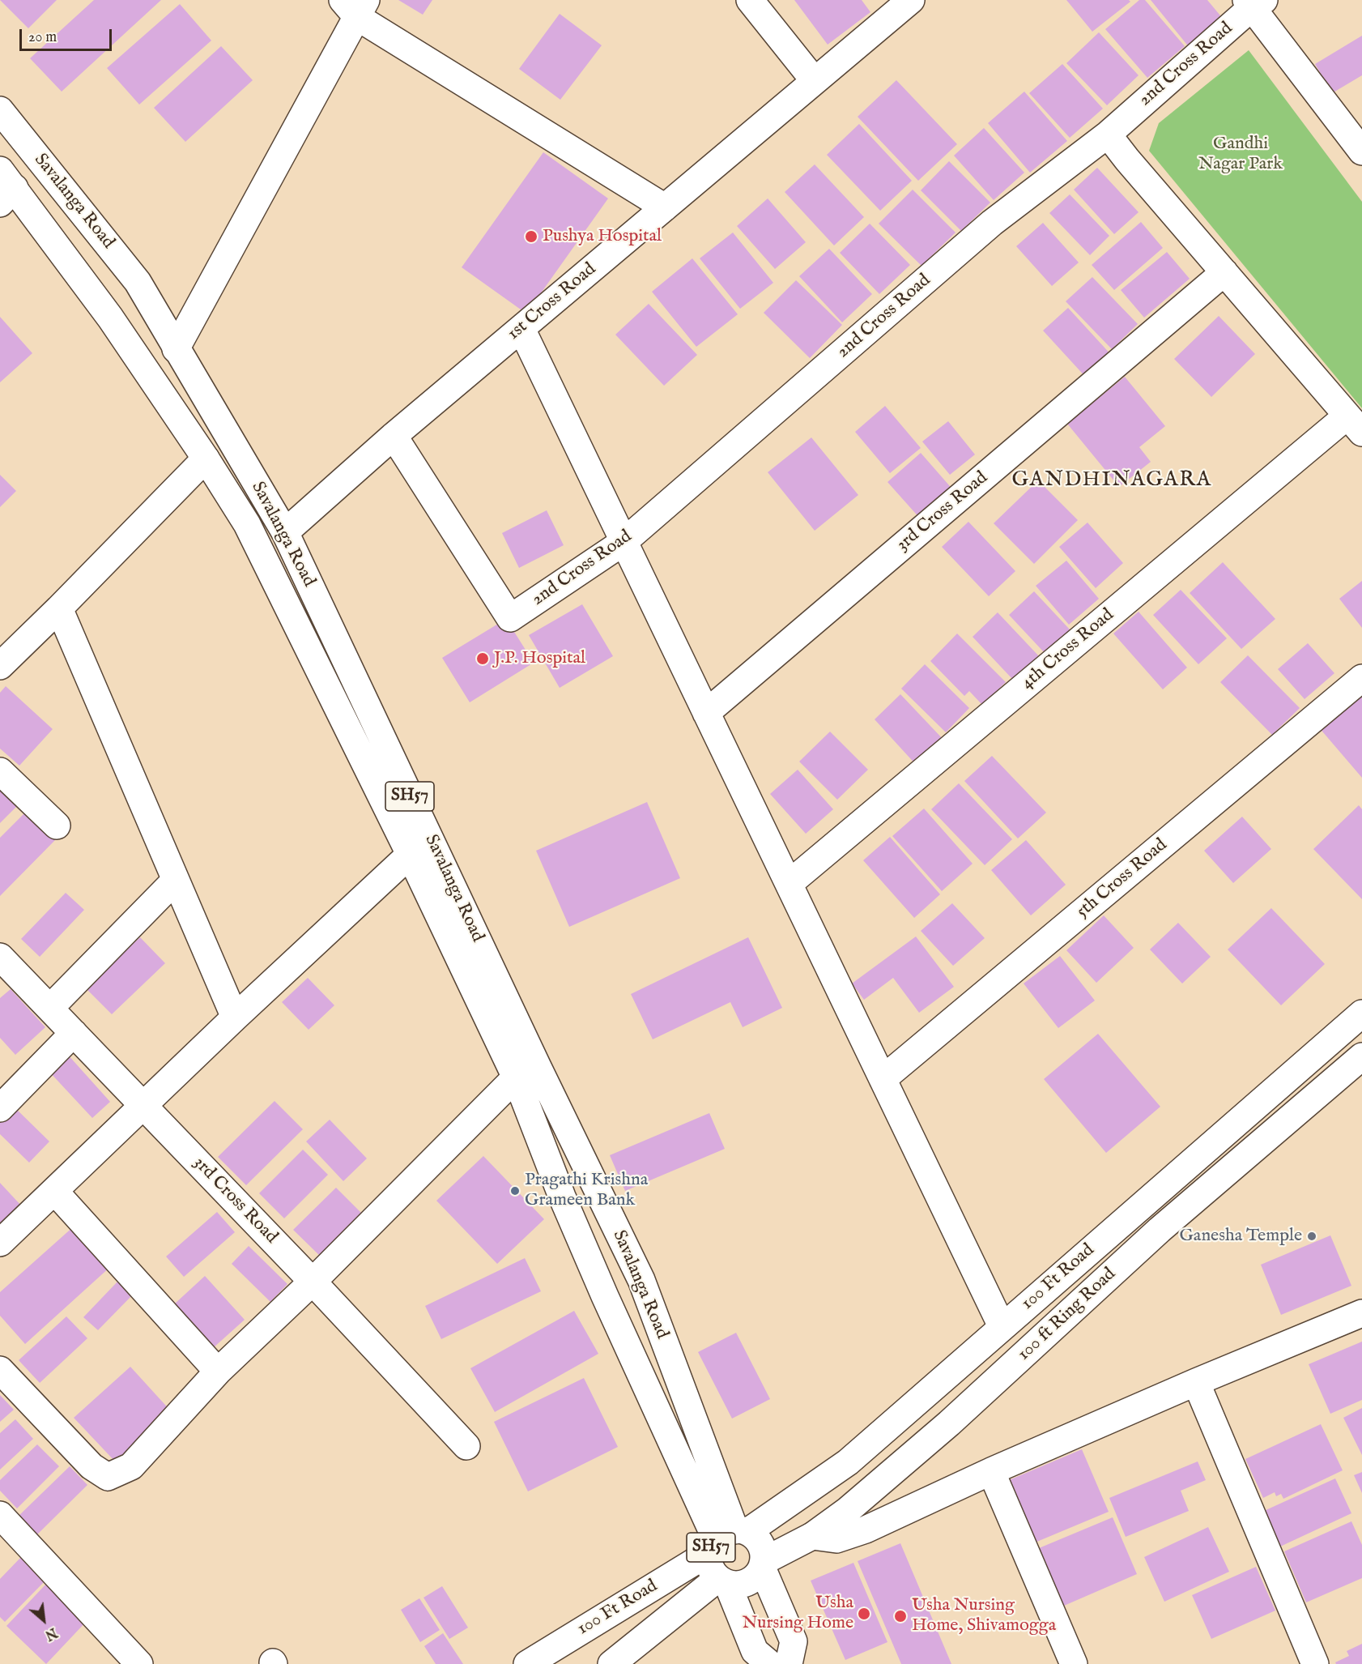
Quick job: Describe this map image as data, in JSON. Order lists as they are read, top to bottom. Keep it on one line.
{"streets":{"street":["2nd Cross Road","Savalanga Road","1st Cross Road","3rd Cross Road","4th Cross Road","SH57","5th Cross Road","100 Ft Road","100 ft Ring Road"]},"crossings":[["2nd Cross Road","1st Cross Road"],["Savalanga Road","1st Cross Road"],["Savalanga Road","SH57"],["Savalanga Road","100 Ft Road"],["Savalanga Road","100 ft Ring Road"],["SH57","100 Ft Road"],["SH57","100 ft Ring Road"],["100 Ft Road","100 ft Ring Road"]],"districts":["GANDHINAGARA"],"parks":["Gandhi Nagar Park"],"places":["Pushya Hospital","J.P. Hospital","Pragathi Krishna Grameen Bank","Ganesha Temple","Usha Nursing Home","Usha Nursing Home, Shivamogga"],"scale_bar":"20 m","north":"bottom right"}
